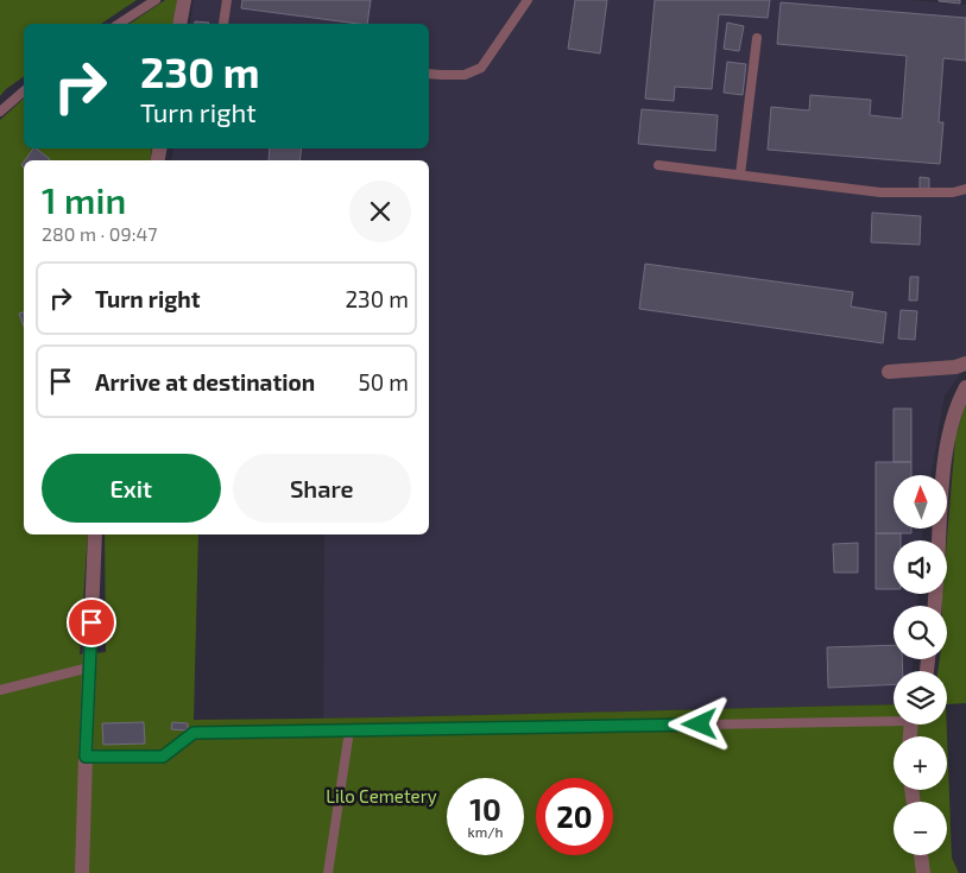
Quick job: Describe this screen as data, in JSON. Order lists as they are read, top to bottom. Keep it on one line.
{"parks":["Lilo Cemetery"],"north":"top","page":{"turn":["230 m","Turn right"],"heading":["1 min","280 m · 09:47"],"list":[{"name":"Turn right","value":"230 m"},{"name":"Arrive at destination","value":"50 m"}],"buttons":["Exit","Share"],"map_buttons":["+","−"],"speed":"10 km/h","limit":"20"}}
